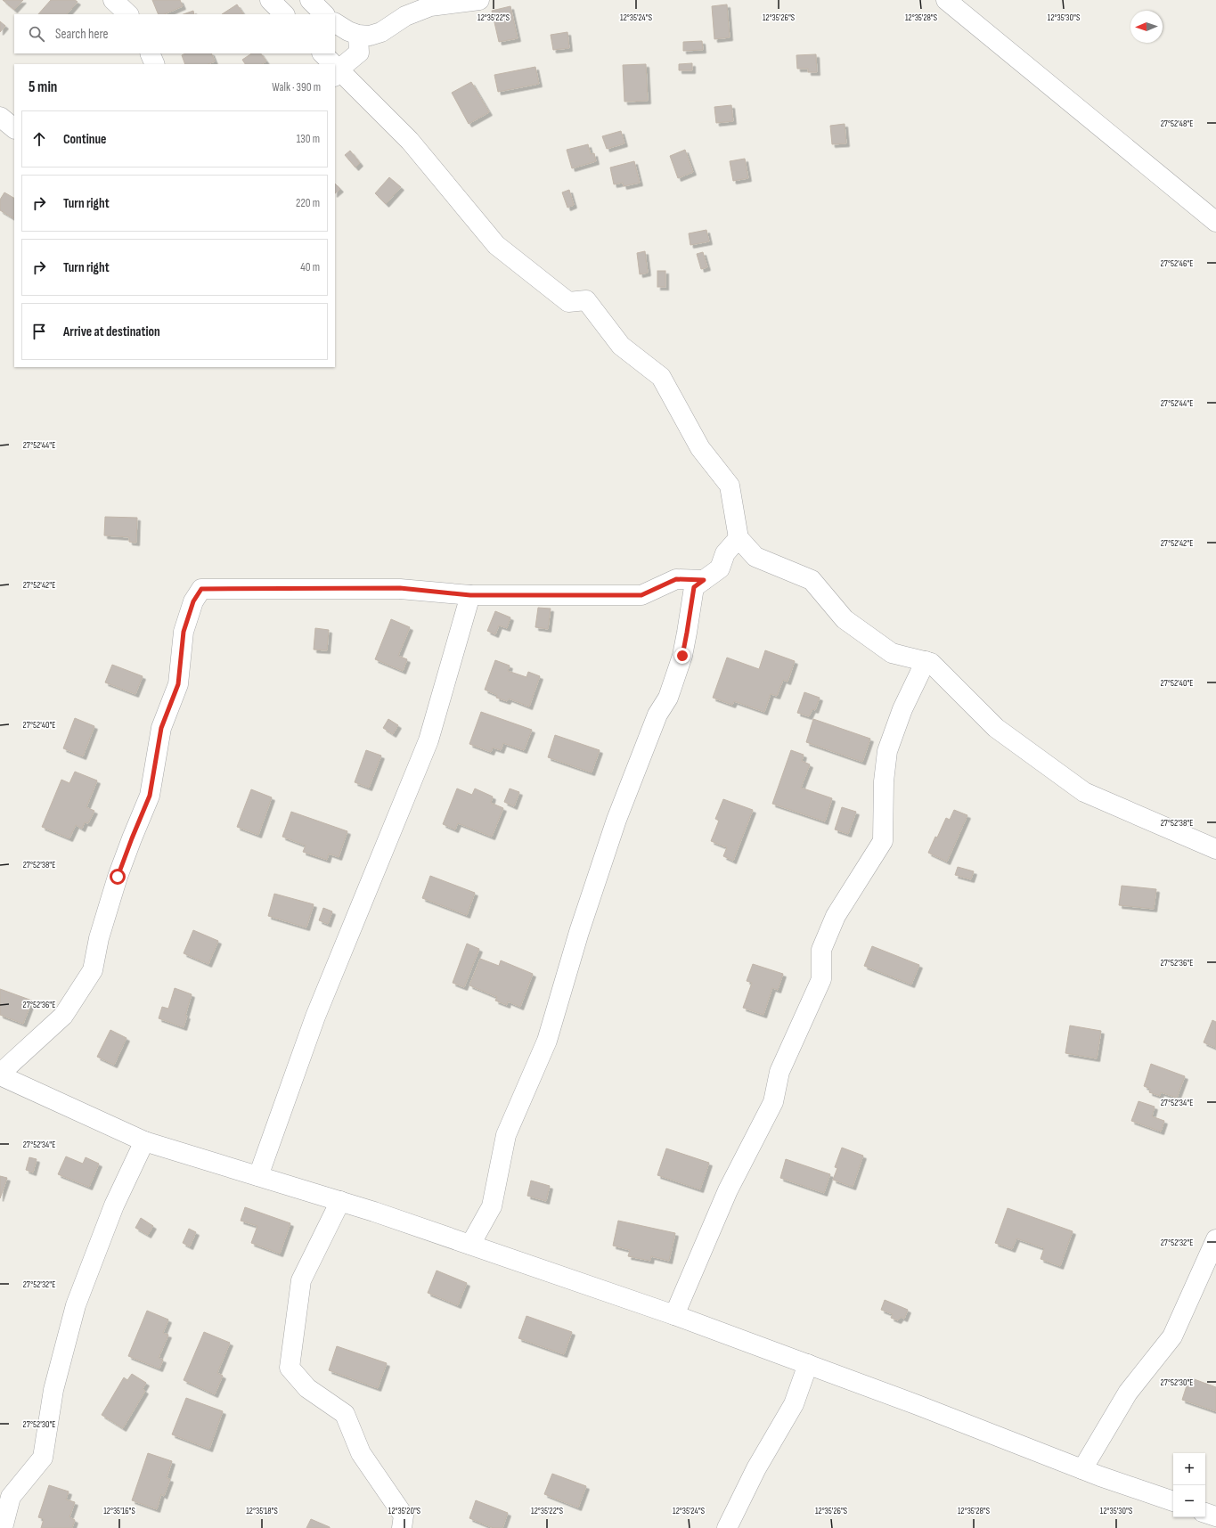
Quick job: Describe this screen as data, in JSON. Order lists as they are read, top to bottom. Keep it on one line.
{"north":"left","page":{"search":"Search here","heading":["5 min","Walk · 390 m"],"list":[["Continue","130 m"],["Turn right","220 m"],["Turn right","40 m"],"Arrive at destination"],"map_buttons":["+","−"]},"coordinates":["12°35'22\"S","12°35'24\"S","12°35'26\"S","12°35'28\"S","12°35'30\"S","27°52'48\"E","27°52'46\"E","27°52'44\"E","27°52'42\"E","27°52'40\"E","27°52'38\"E","27°52'36\"E","27°52'34\"E","27°52'32\"E","27°52'30\"E","12°35'16\"S","12°35'18\"S","12°35'20\"S"]}
